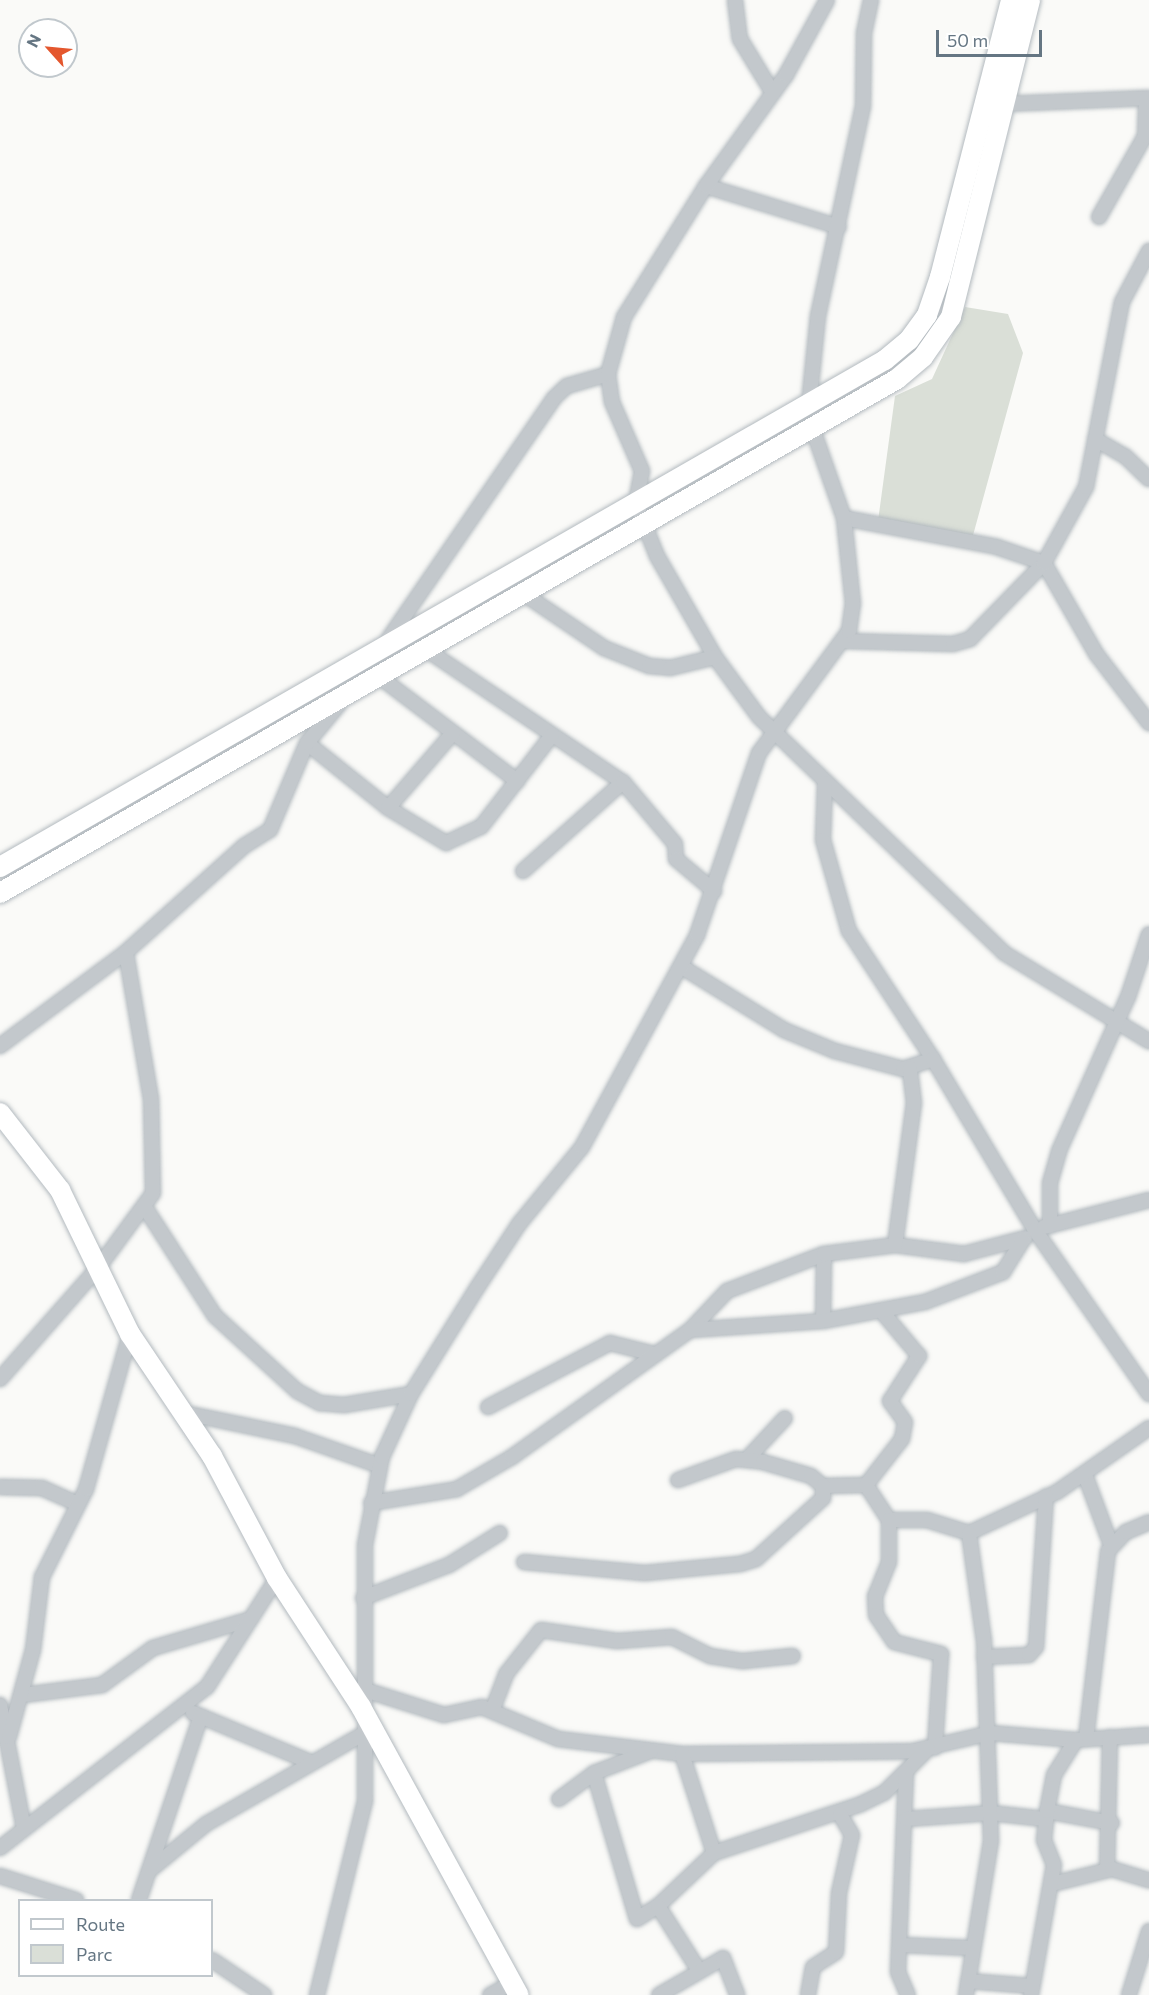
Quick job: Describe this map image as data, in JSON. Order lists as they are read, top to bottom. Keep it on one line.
{"legend":["Route","Parc"],"scale_bar":"50 m","north":"top left"}
